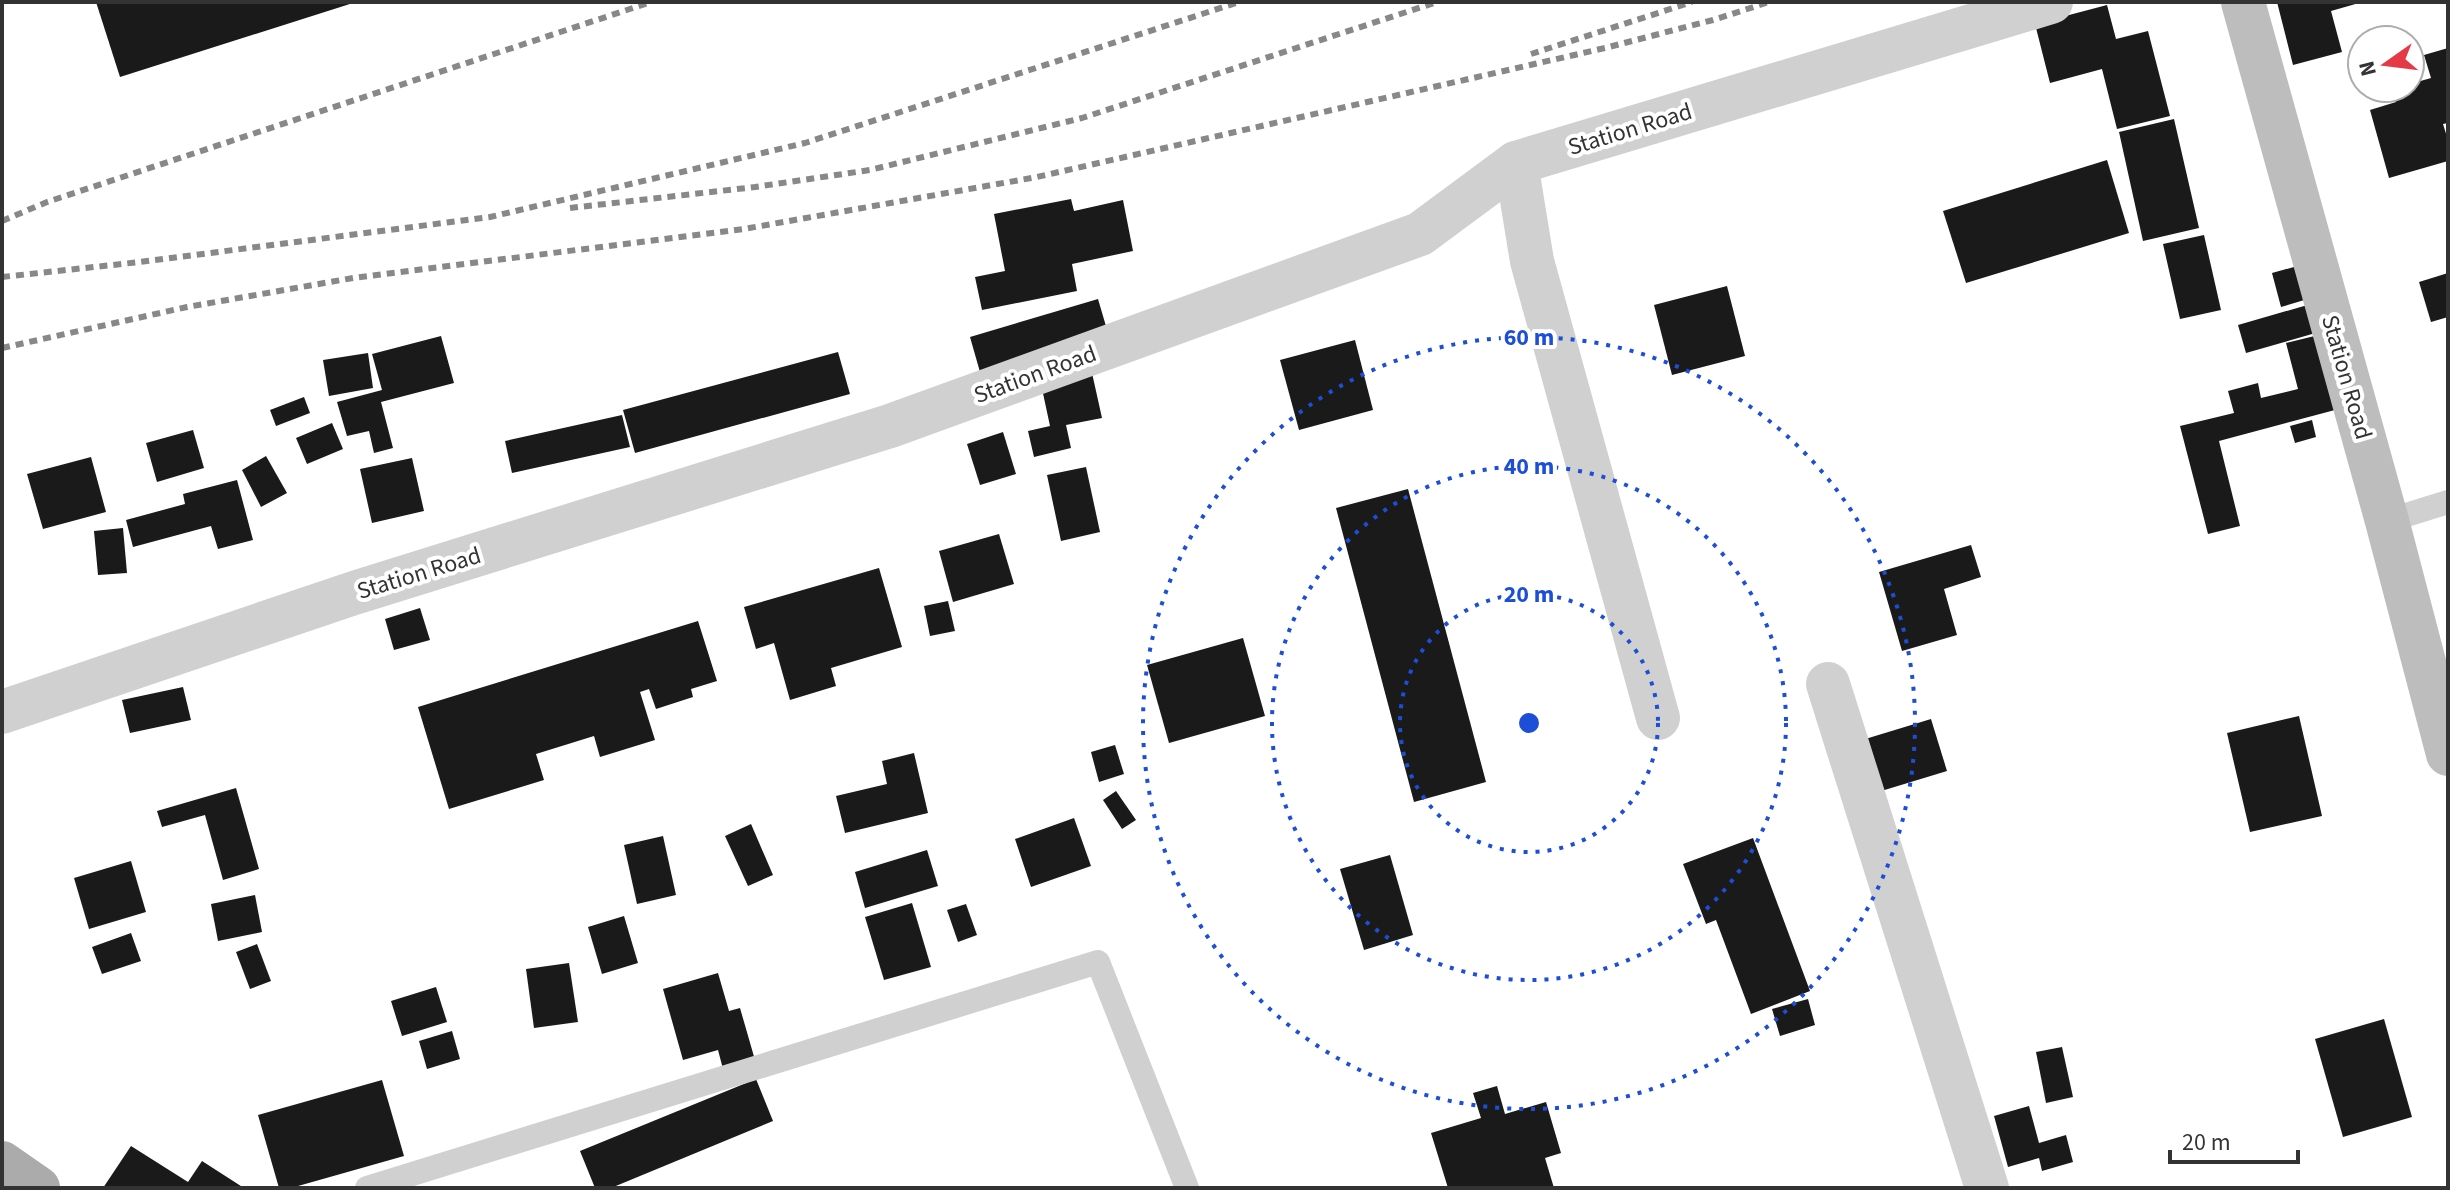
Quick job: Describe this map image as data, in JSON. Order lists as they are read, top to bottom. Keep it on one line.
{"streets":{"main road":["Station Road"]},"scale_bar":"20 m","north":"left","rings":["60 m","40 m","20 m"]}
